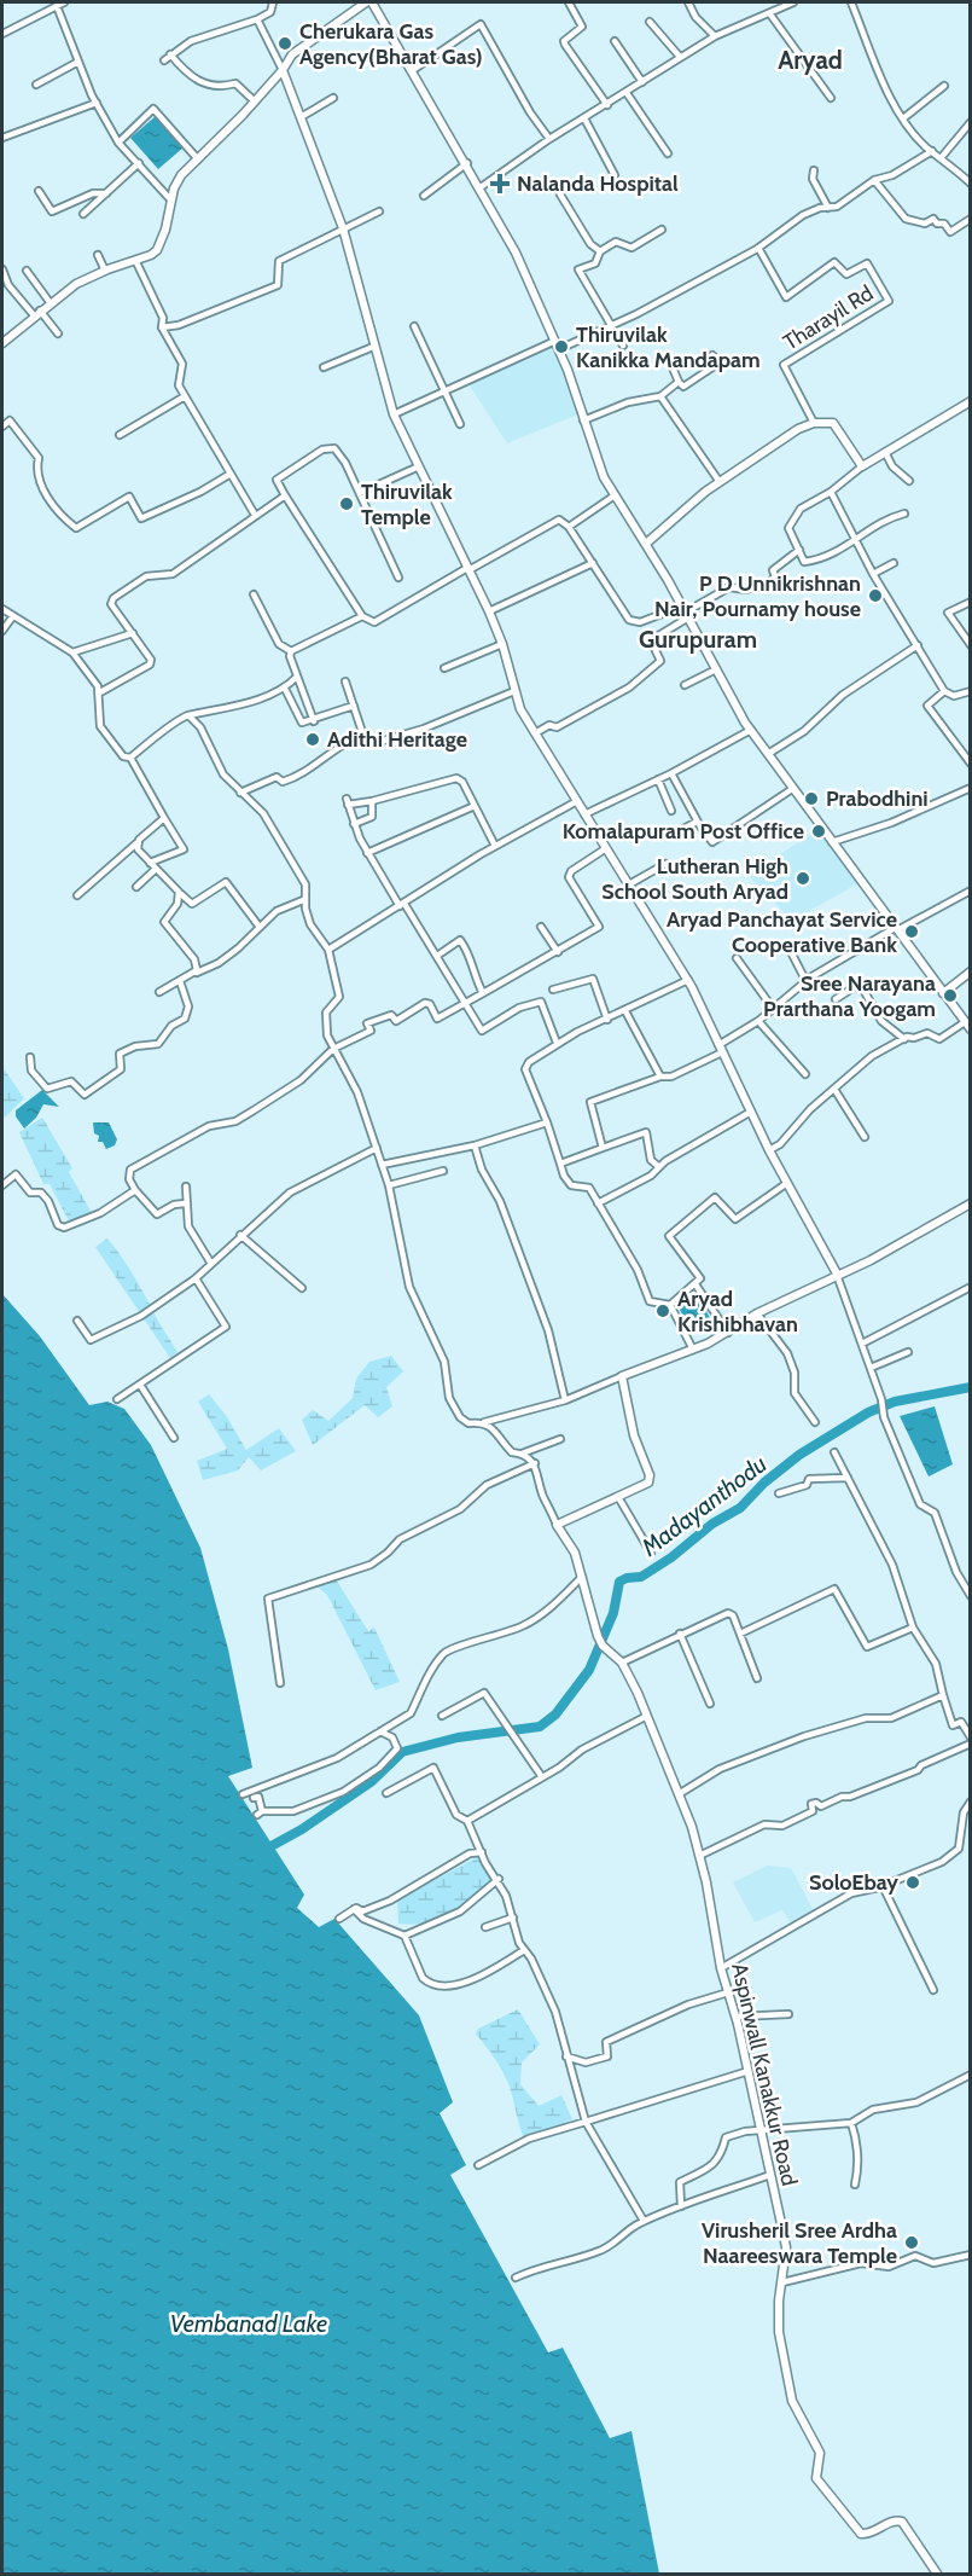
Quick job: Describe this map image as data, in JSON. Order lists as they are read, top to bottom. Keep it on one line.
{"streets":{"main road":["Aspinwall Kanakkur Road"],"street":["Tharayil Rd"]},"districts":["Aryad","Gurupuram"],"water":["Madayanthodu","Vembanad Lake"],"places":{"other":["Cherukara Gas Agency(Bharat Gas)","Thiruvilak Kanikka Mandapam","Thiruvilak Temple","P D Unnikrishnan Nair, Pournamy house","Adithi Heritage","Prabodhini","Komalapuram Post Office","Lutheran High School South Aryad","Aryad Panchayat Service Cooperative Bank","Sree Narayana Prarthana Yoogam","Aryad Krishibhavan","SoloEbay","Virusheril Sree Ardha Naareeswara Temple"],"health":["Nalanda Hospital"]}}
